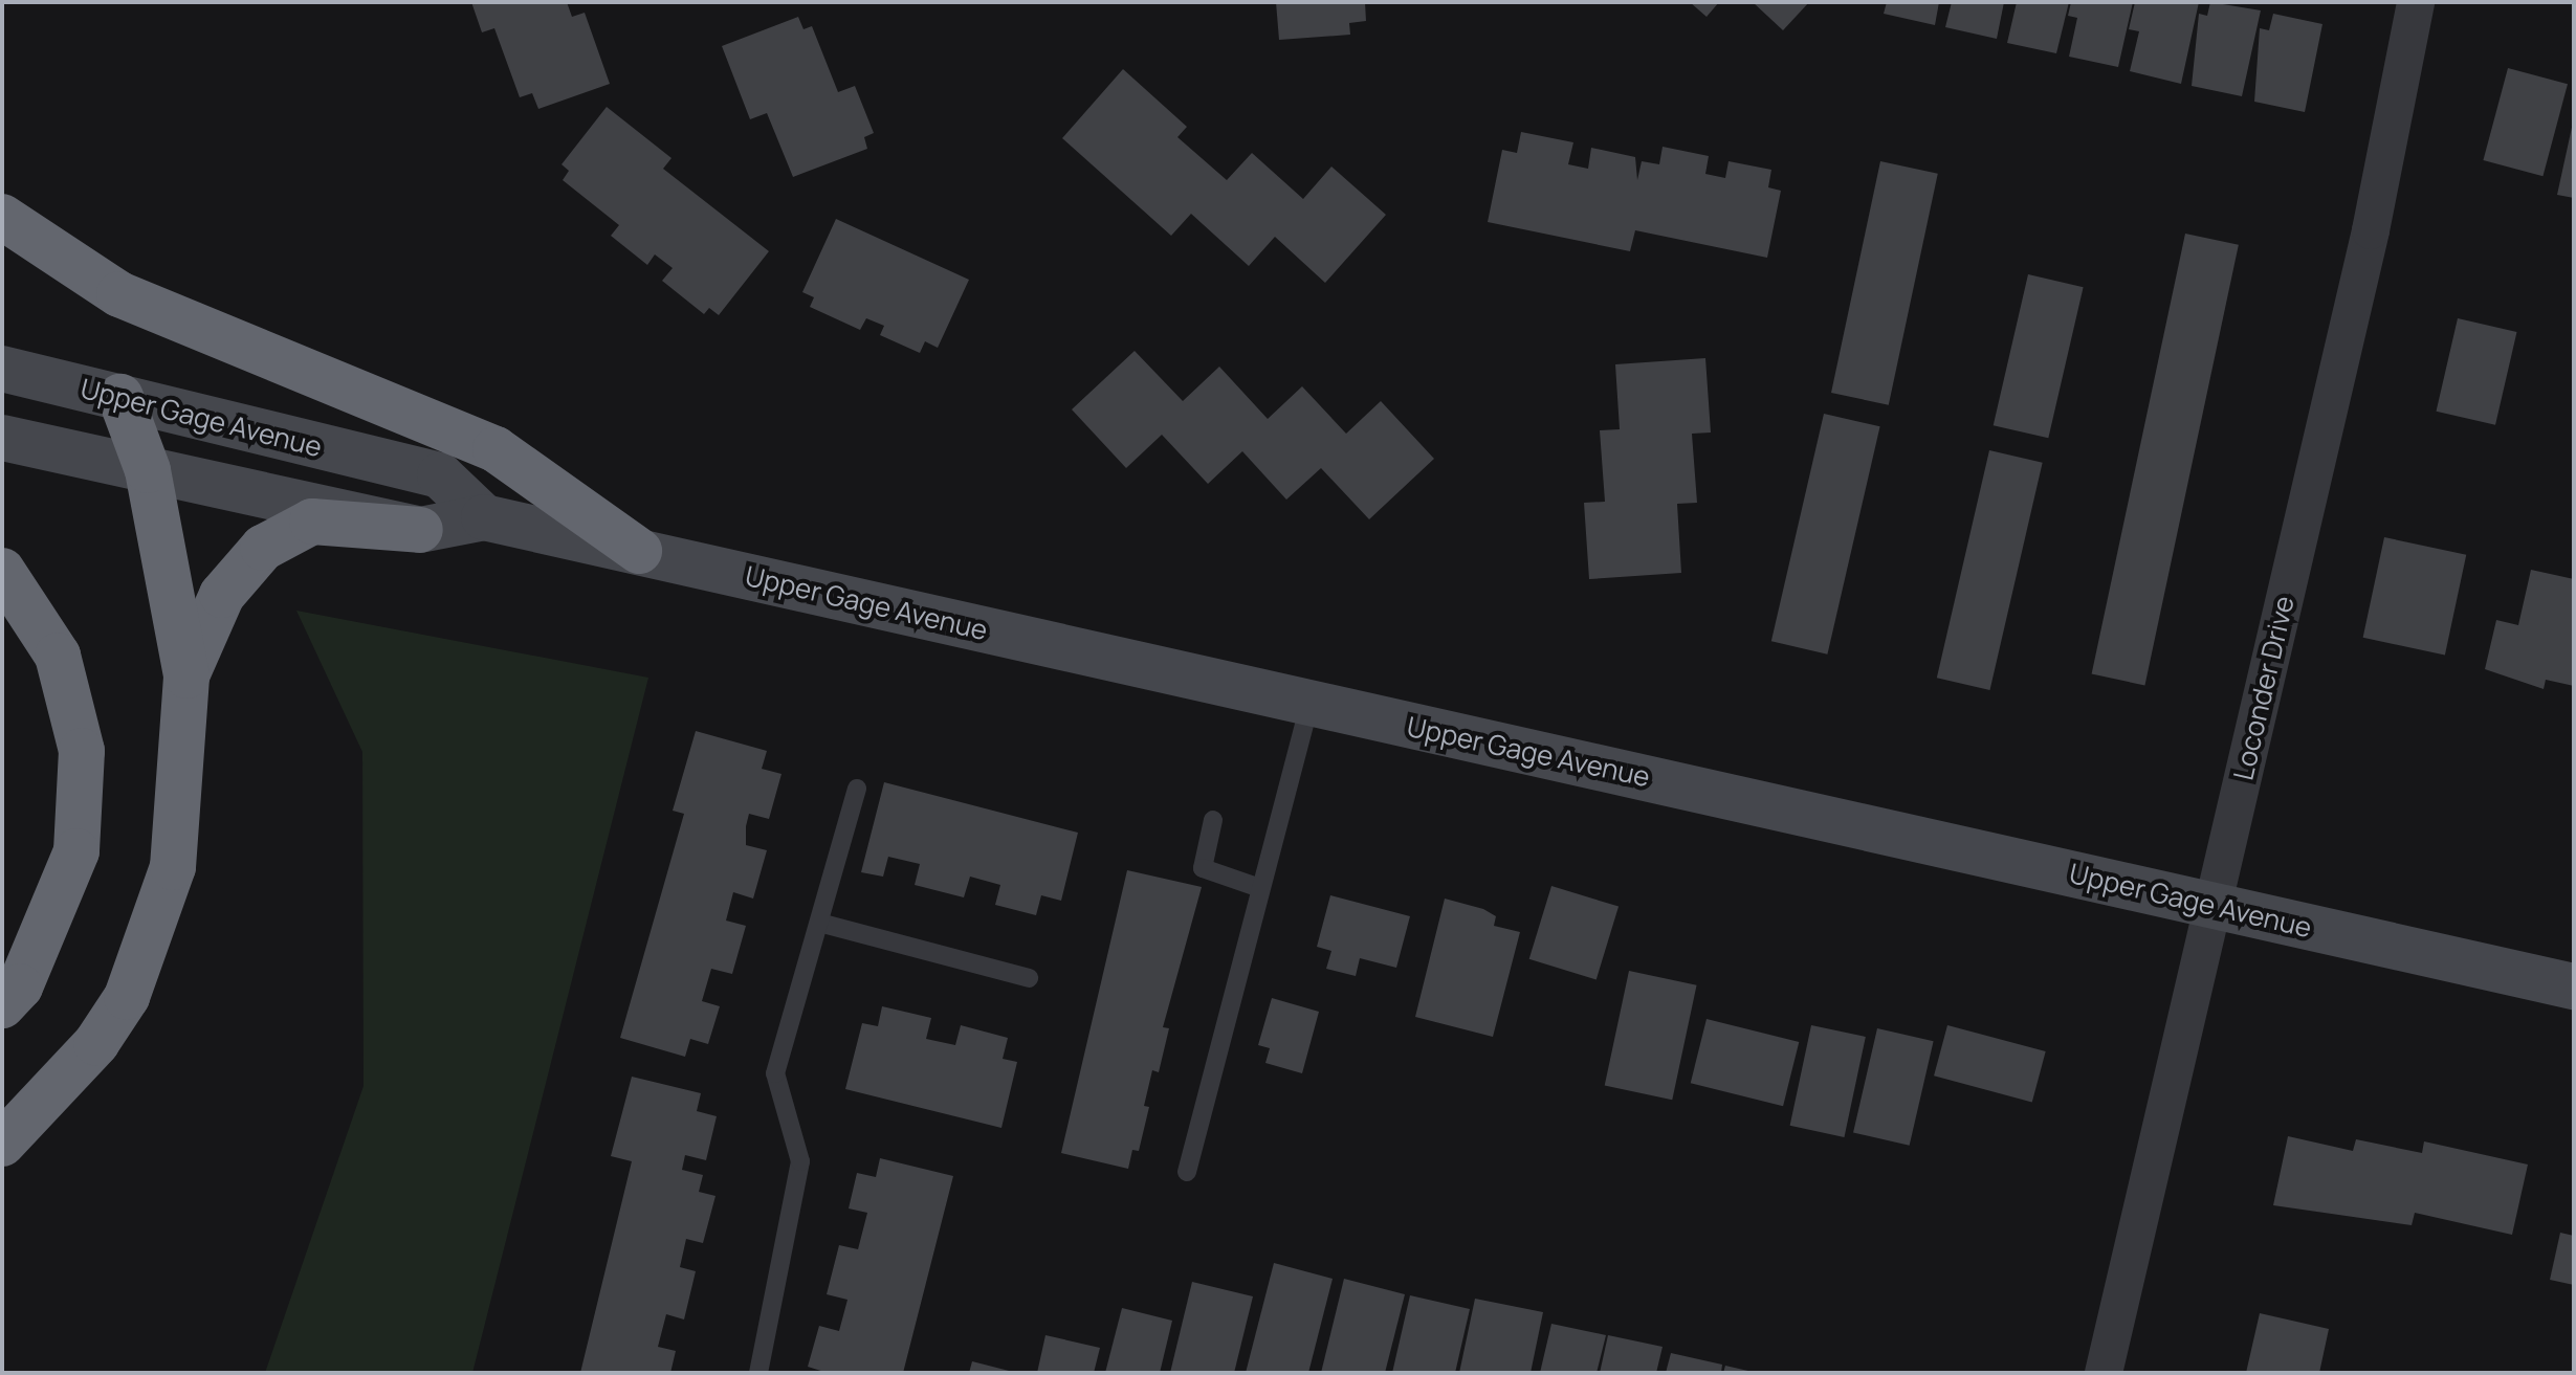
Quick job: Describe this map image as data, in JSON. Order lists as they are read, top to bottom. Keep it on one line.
{"streets":{"main road":["Upper Gage Avenue"],"street":["Loconder Drive"]},"crossings":[["Upper Gage Avenue","Loconder Drive"]]}
